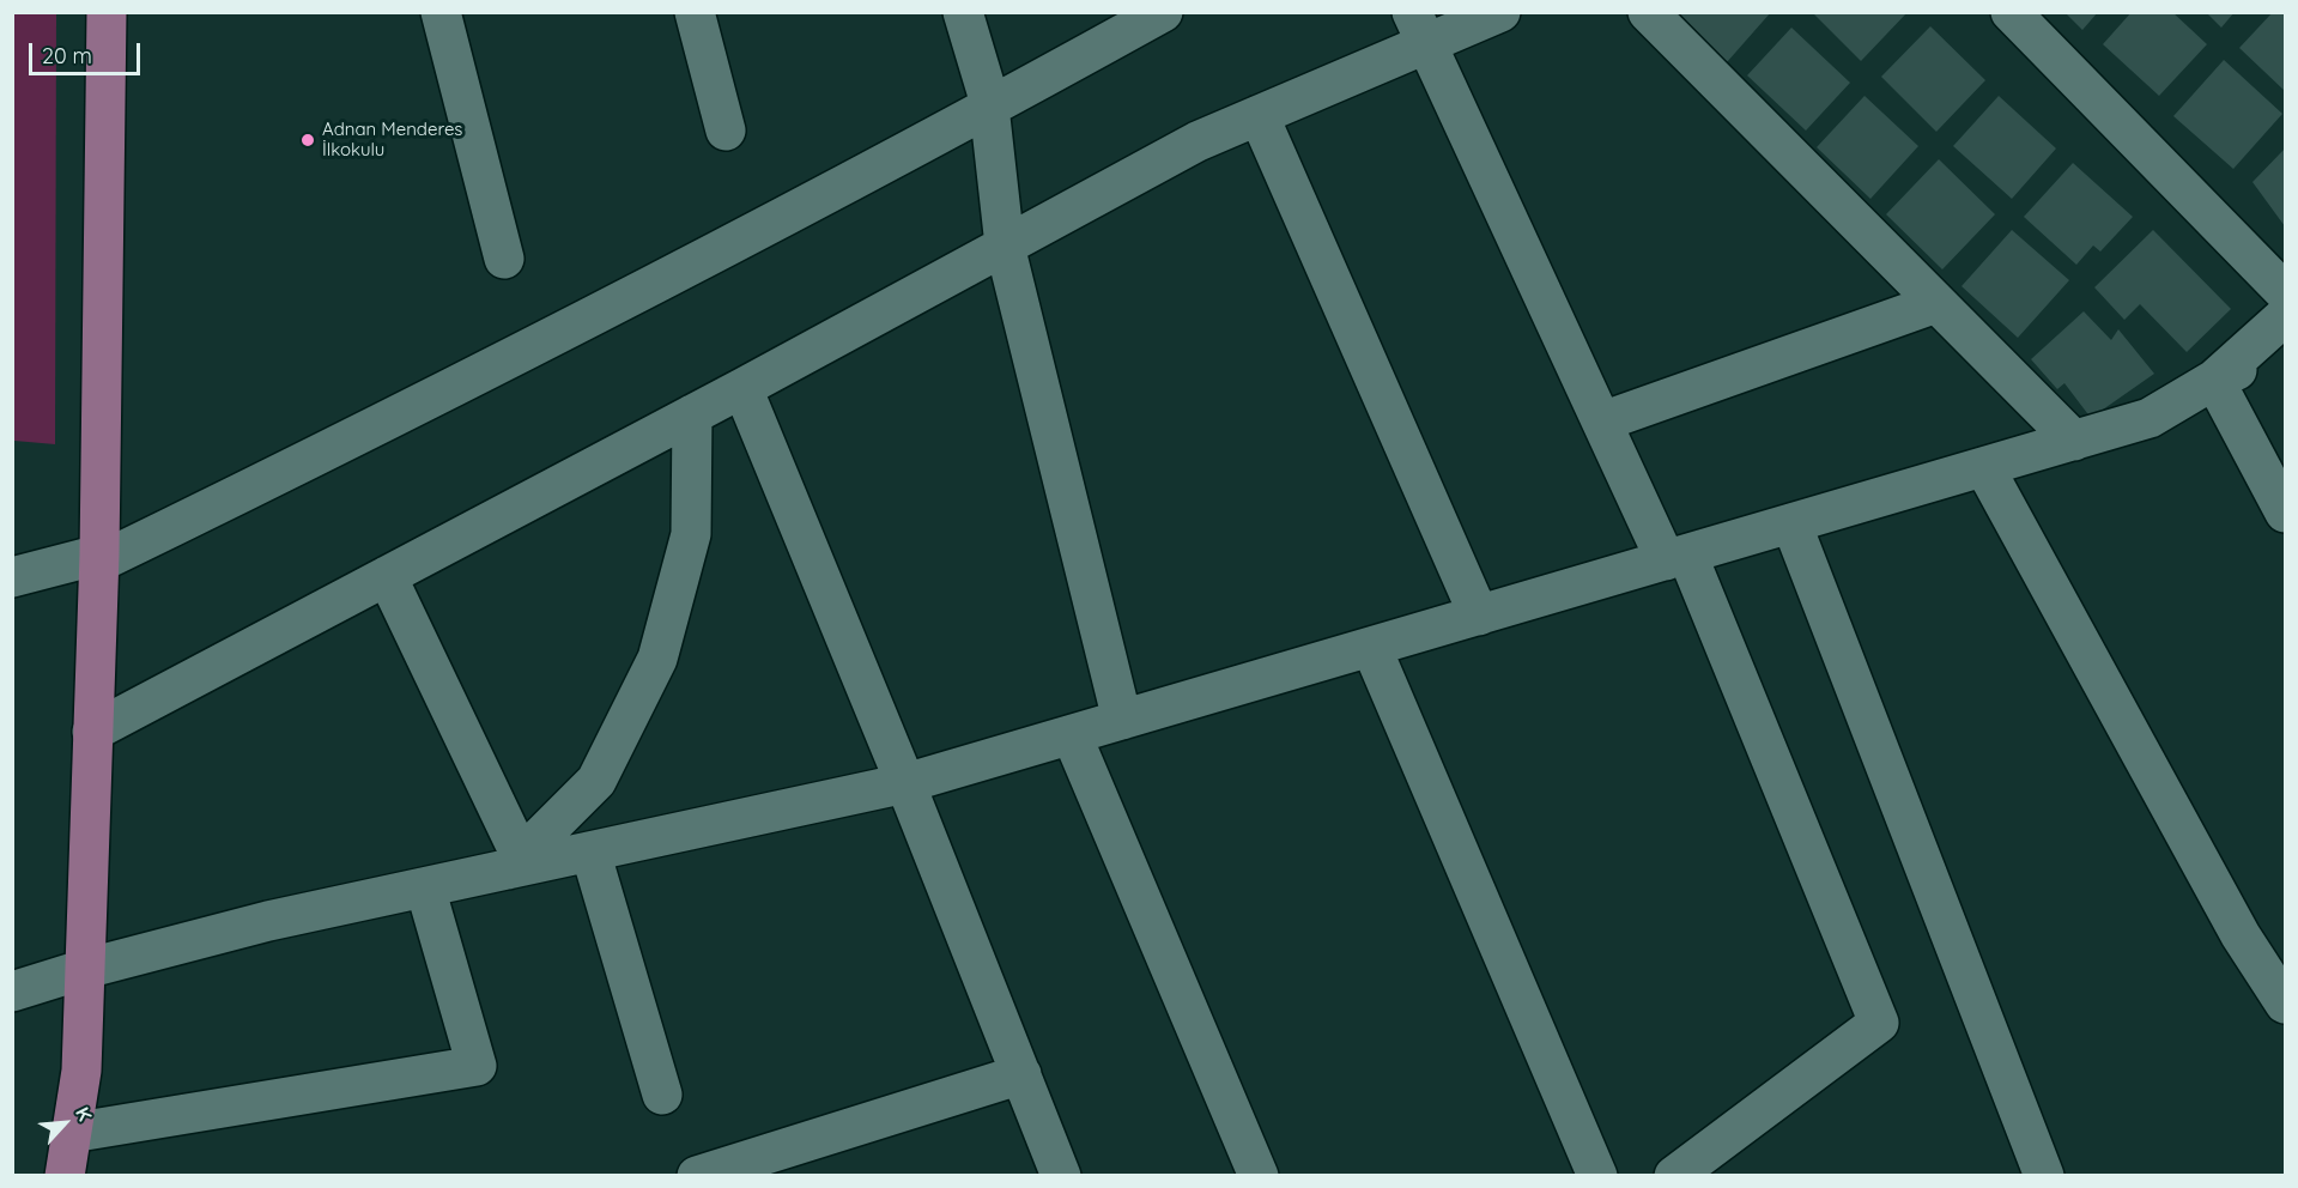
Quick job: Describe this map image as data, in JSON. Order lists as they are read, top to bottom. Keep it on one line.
{"places":["Adnan Menderes İlkokulu"],"scale_bar":"20 m","north":"top right"}
